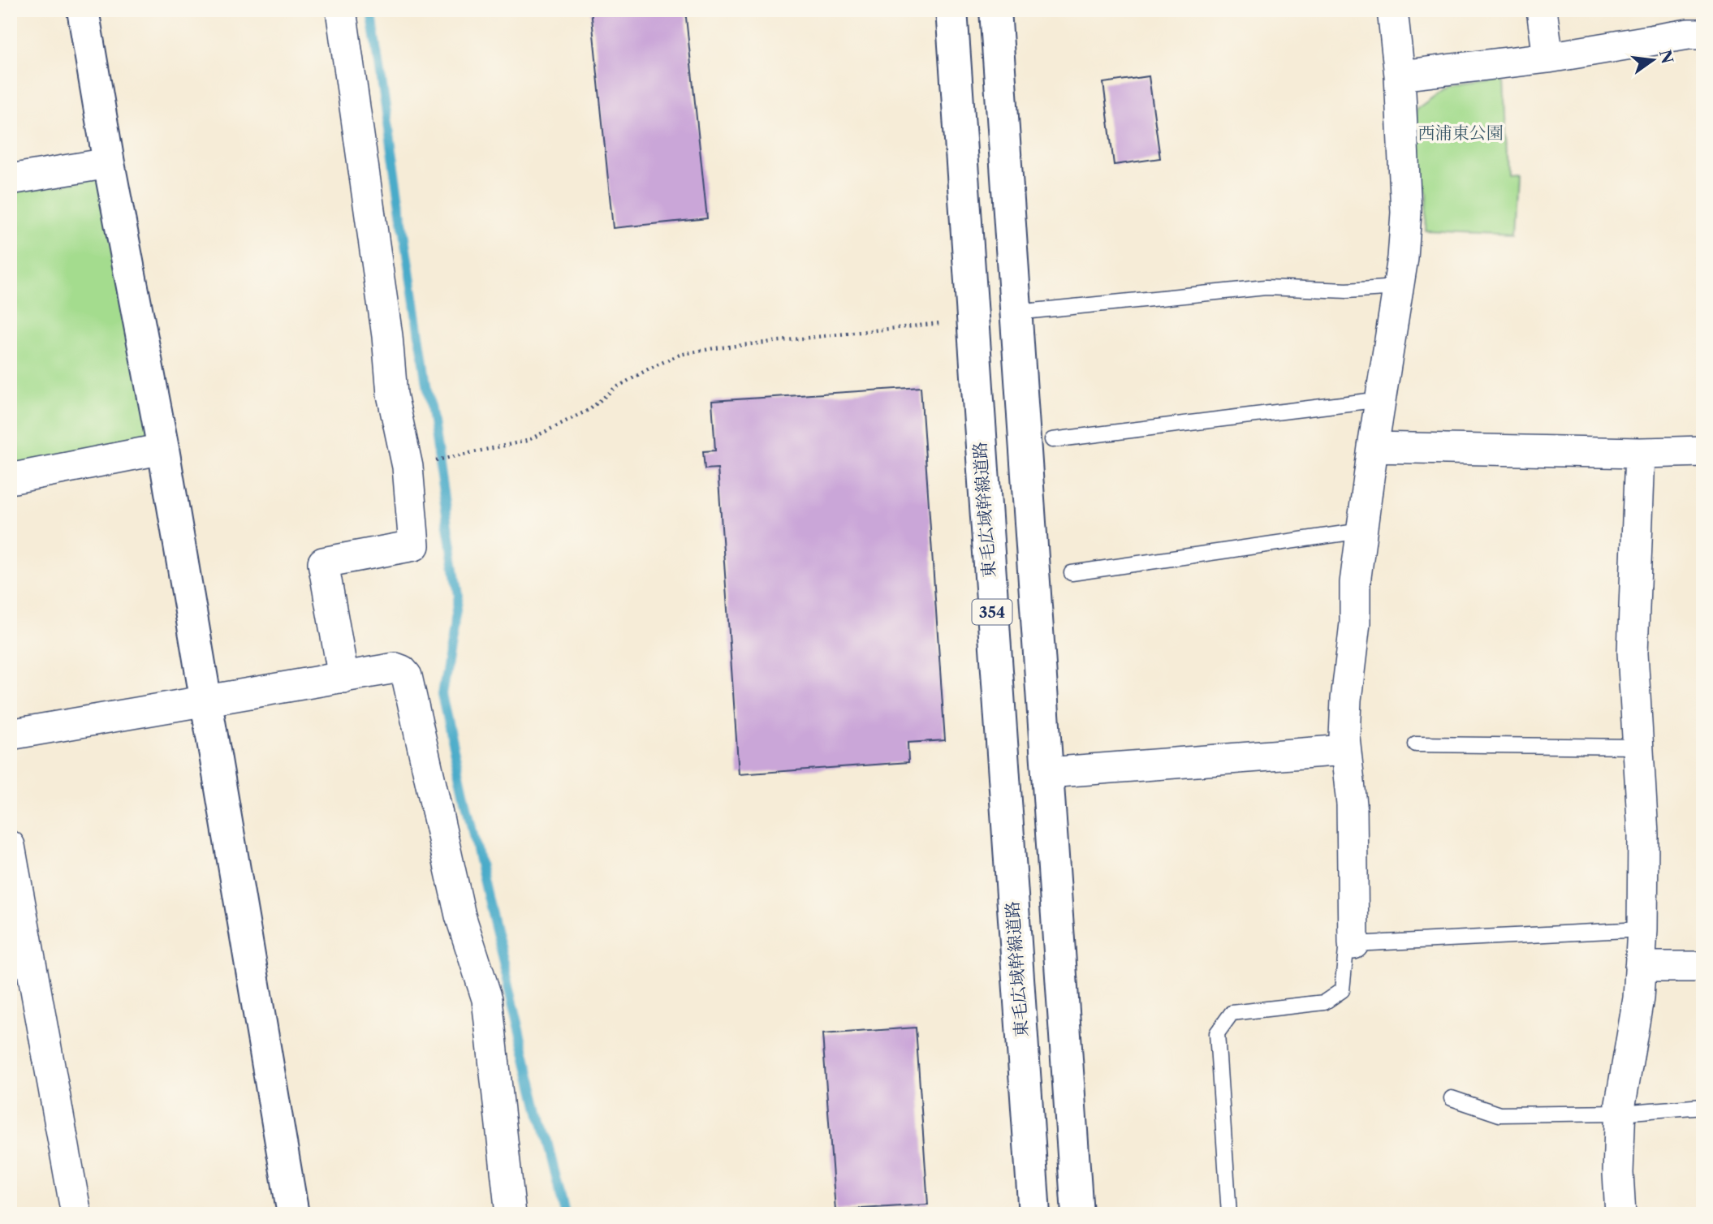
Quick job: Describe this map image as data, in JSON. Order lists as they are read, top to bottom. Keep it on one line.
{"streets":{"main road":["東毛広域幹線道路","354"]},"parks":["西浦東公園"],"north":"right"}
